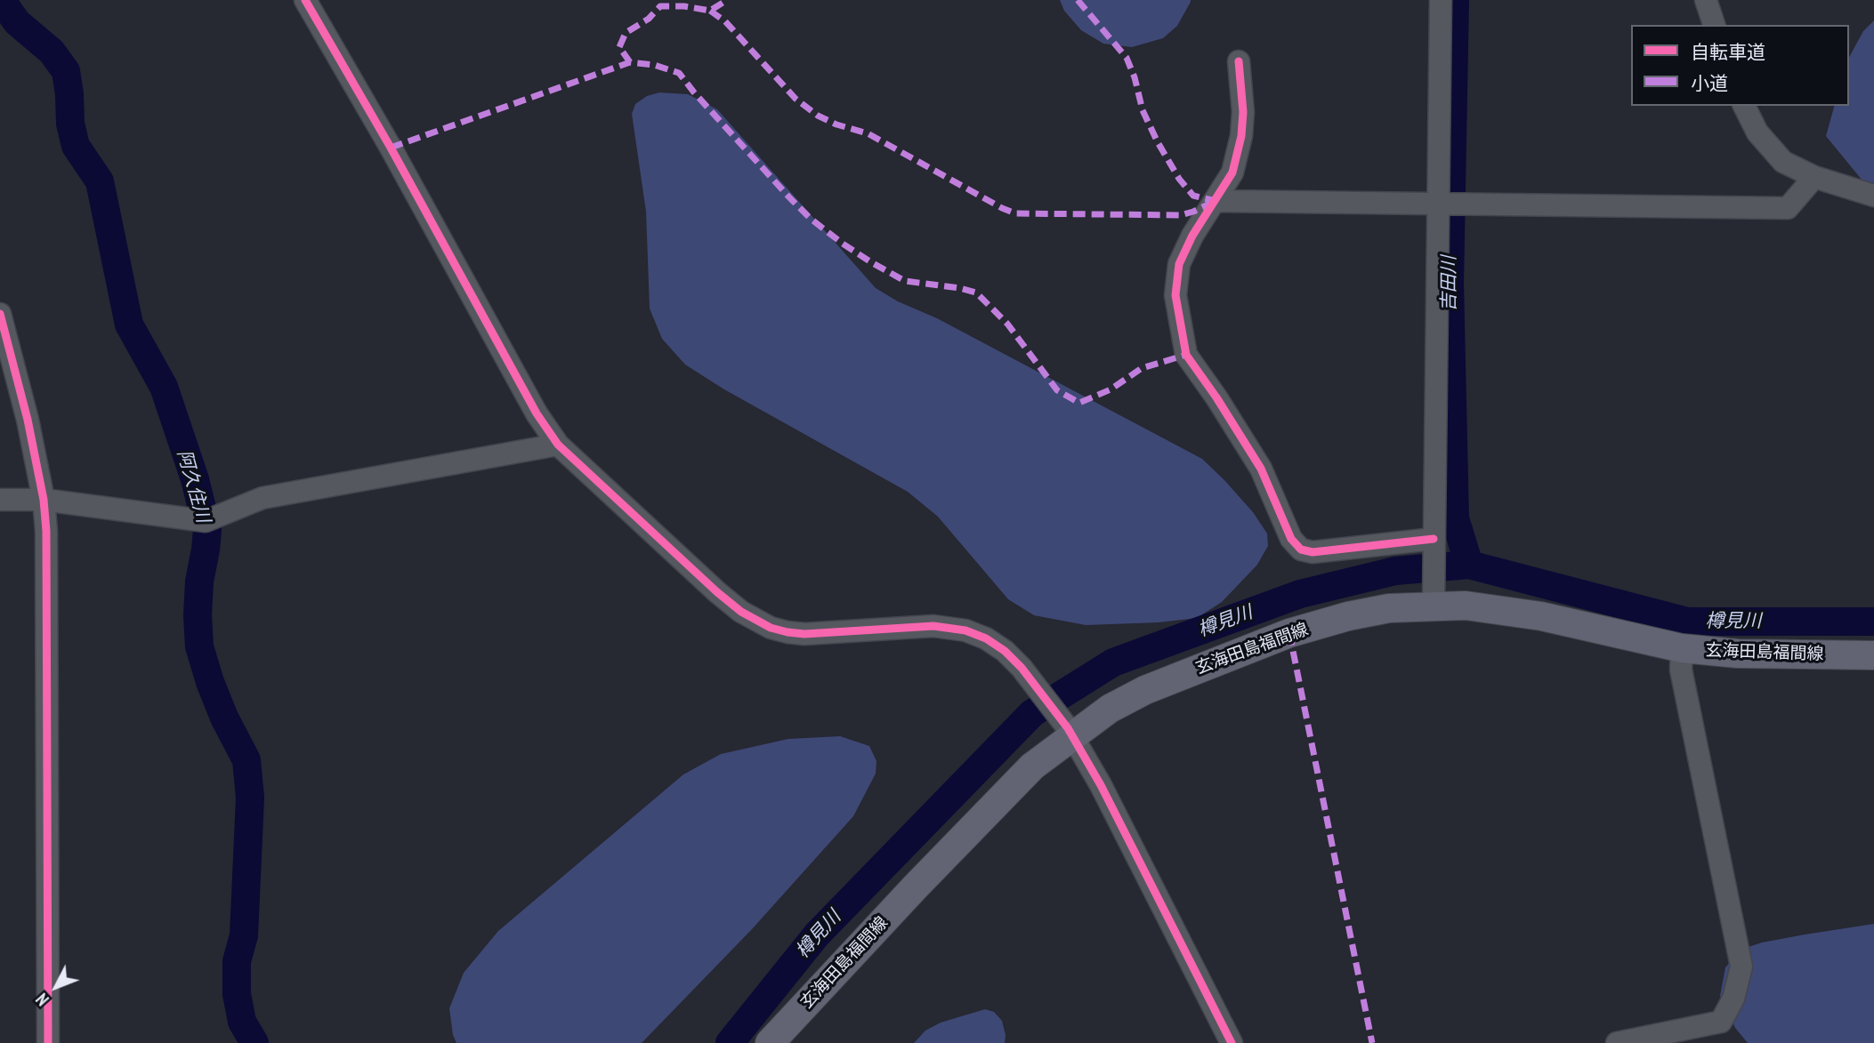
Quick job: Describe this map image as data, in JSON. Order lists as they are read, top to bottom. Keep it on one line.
{"streets":{"main road":["玄海田島福間線"]},"water":["吉田川","阿久住川","樽見川"],"legend":["自転車道","小道"],"north":"bottom left"}
